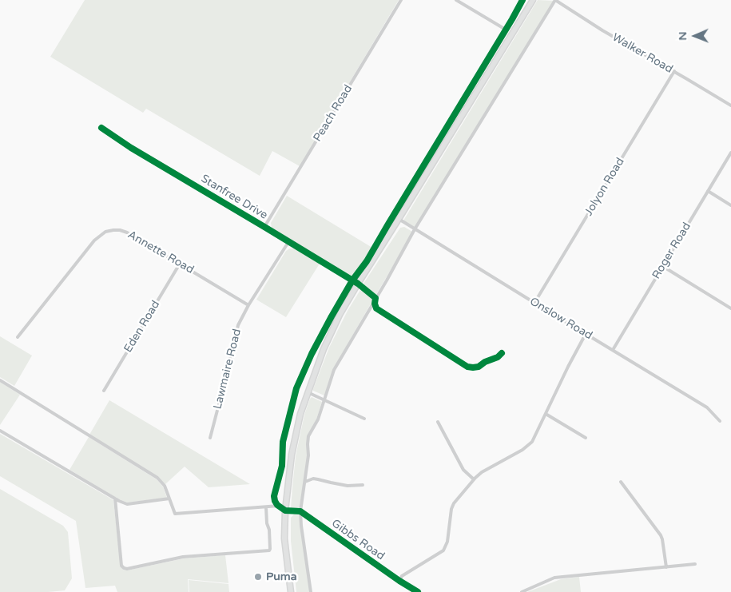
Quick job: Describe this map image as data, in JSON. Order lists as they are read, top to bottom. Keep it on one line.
{"streets":{"street":["Walker Road","Peach Road","Jolyon Road","Stanfree Drive","Roger Road","Annette Road","Onslow Road","Eden Road","Lawmaire Road","Gibbs Road"]},"crossings":[["Walker Road","Jolyon Road"],["Peach Road","Stanfree Drive"],["Jolyon Road","Onslow Road"],["Stanfree Drive","Lawmaire Road"],["Roger Road","Onslow Road"],["Annette Road","Eden Road"],["Annette Road","Lawmaire Road"]],"places":["Puma"],"north":"left"}
